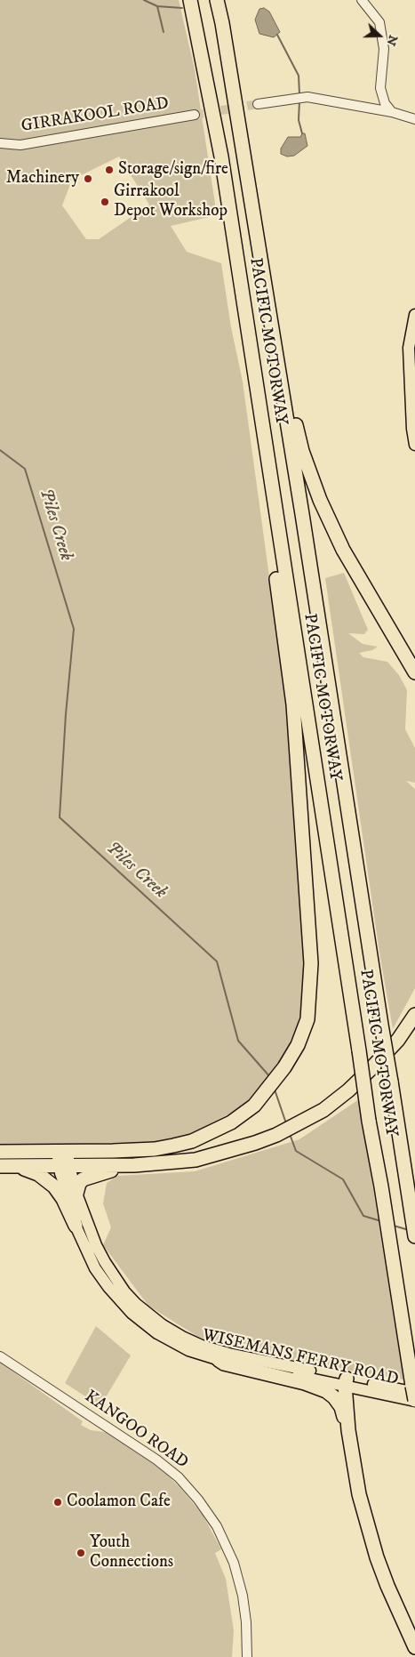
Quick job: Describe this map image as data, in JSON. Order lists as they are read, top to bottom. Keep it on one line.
{"streets":{"highway":["PACIFIC MOTORWAY"],"main road":["WISEMANS FERRY ROAD"],"street":["GIRRAKOOL ROAD","KANGOO ROAD"]},"crossings":[["PACIFIC MOTORWAY","WISEMANS FERRY ROAD"]],"water":["Piles Creek"],"places":["Storage/sign/fire","Machinery","Girrakool Depot Workshop","Coolamon Cafe","Youth Connections"],"north":"right"}
